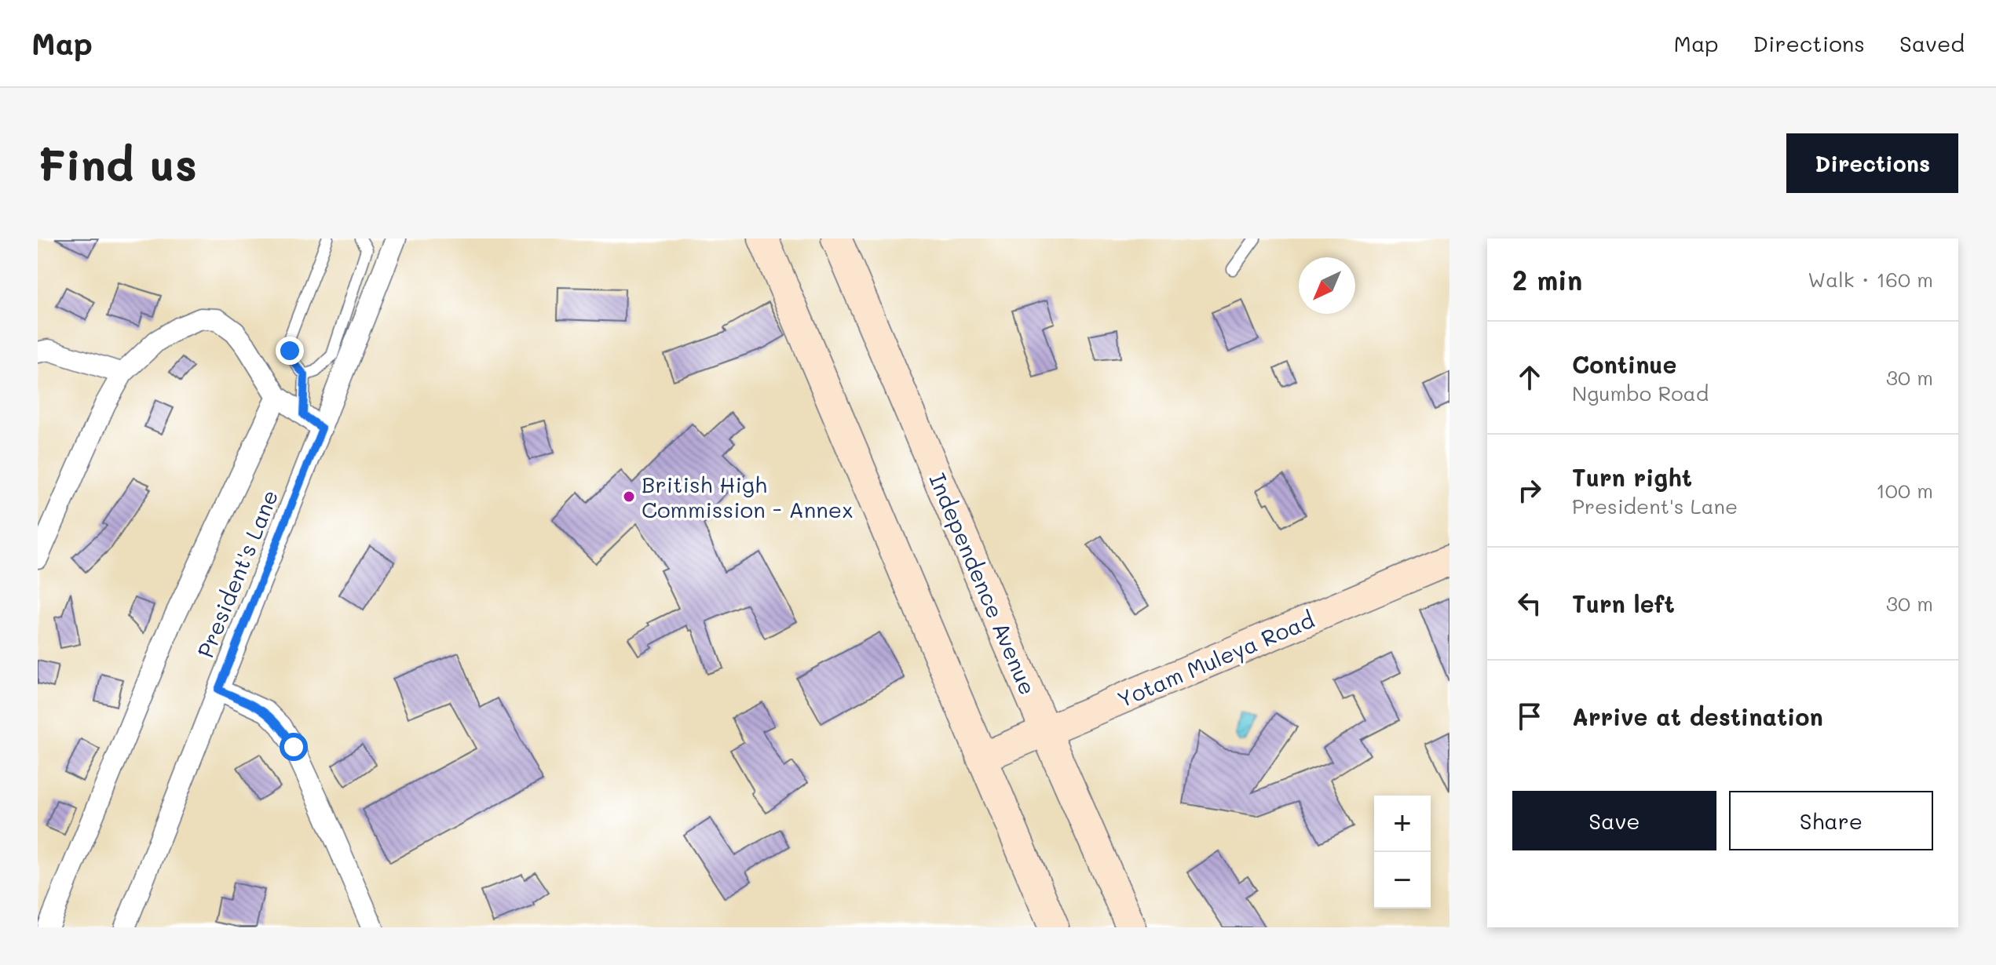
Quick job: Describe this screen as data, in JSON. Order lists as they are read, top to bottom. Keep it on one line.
{"streets":{"main road":["Independence Avenue","Yotam Muleya Road"],"street":["President's Lane"]},"crossings":[["Independence Avenue","Yotam Muleya Road"]],"places":["British High Commission - Annex"],"north":"bottom left","page":{"header":"Map","nav":["Map","Directions","Saved"],"buttons":["Directions",["Save","Share"]],"title":"Find us","heading":["2 min","Walk · 160 m"],"list":[["Continue","Ngumbo Road","30 m"],["Turn right","President's Lane","100 m"],["Turn left","30 m"],"Arrive at destination"],"map_buttons":["+","−"]}}
